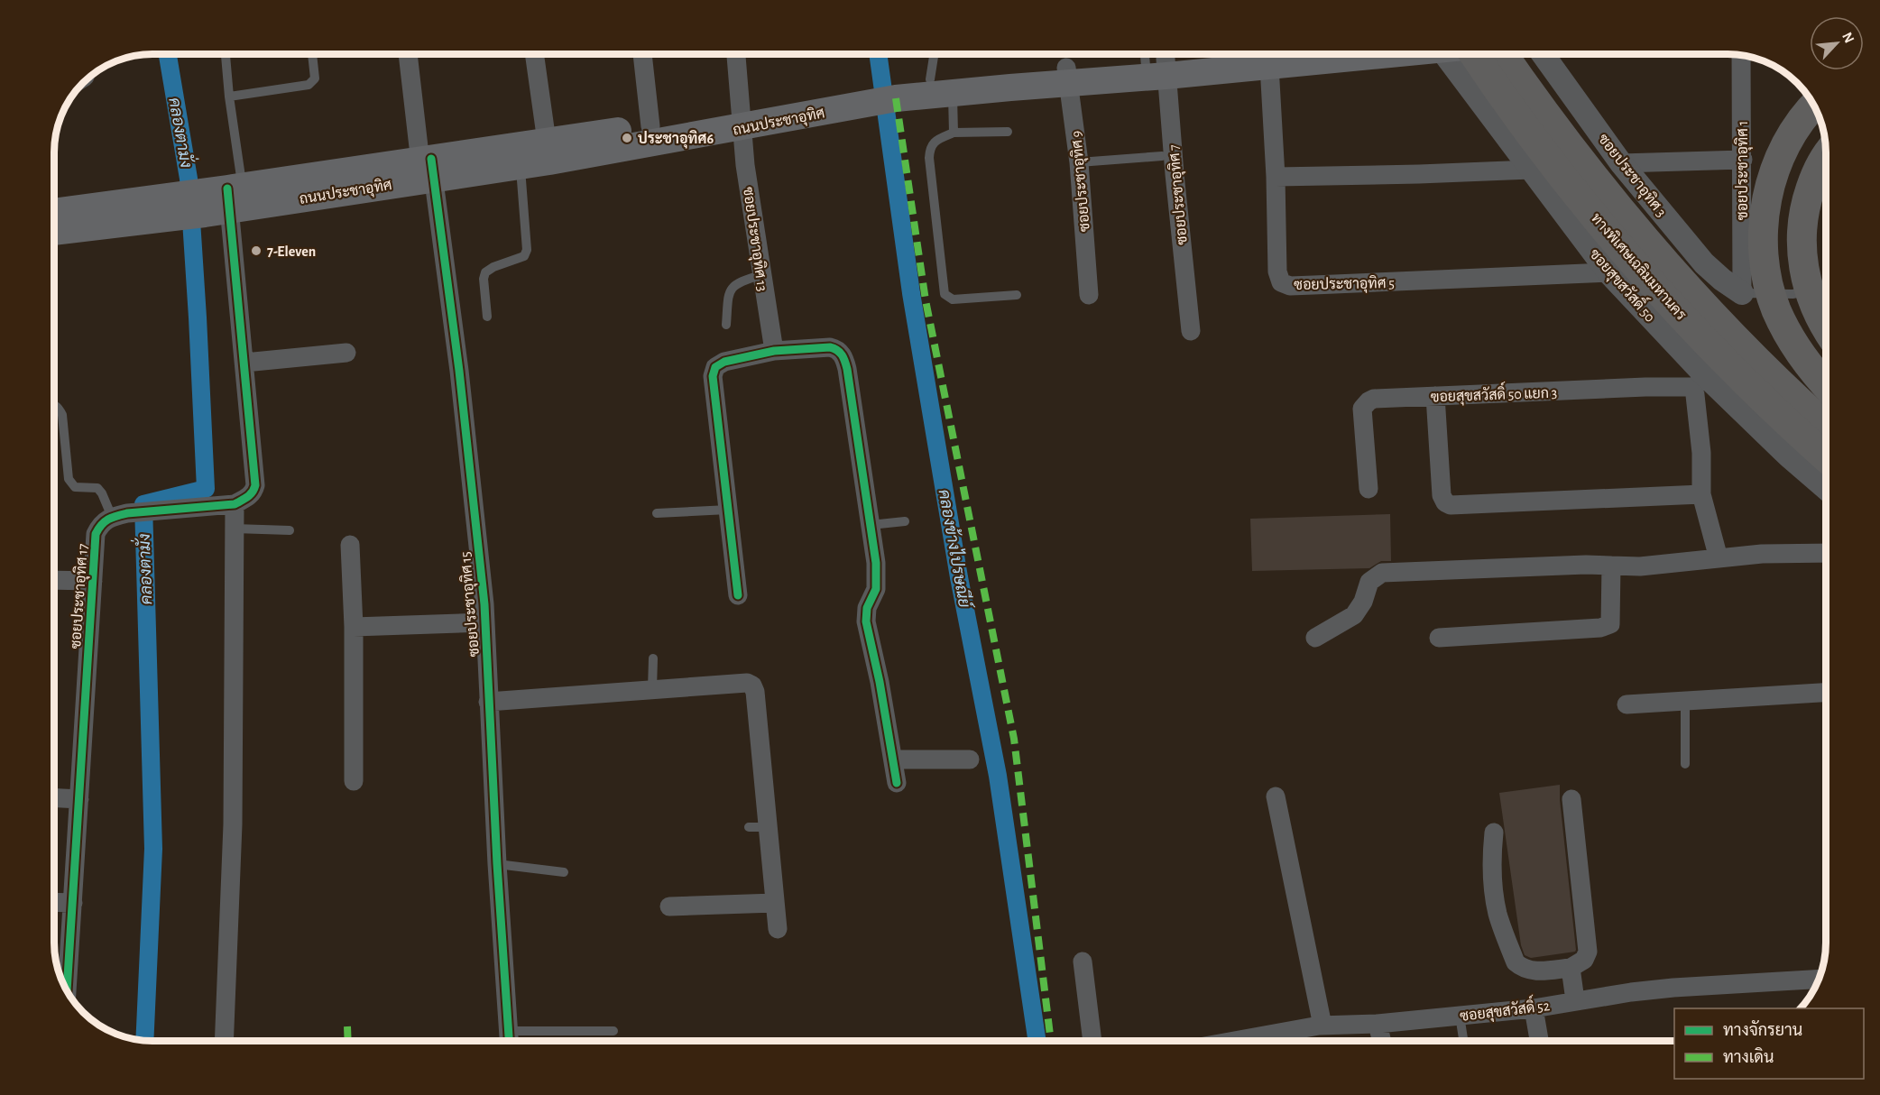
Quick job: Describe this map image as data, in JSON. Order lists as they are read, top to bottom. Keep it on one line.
{"streets":{"highway":["ทางพิเศษเฉลิมมหานคร"],"main road":["ถนนประชาอุทิศ"],"street":["ซอยประชาอุทิศ 1","ซอยประชาอุทิศ 3","ซอยประชาอุทิศ 9","ซอยประชาอุทิศ 7","ซอยประชาอุทิศ 13","ซอยประชาอุทิศ 5","ซอยสุขสวัสดิ์ 50","ฃอยสุขสวัสดิ์ 50 แยก 3","ซอยประชาอุทิศ 17","ซอยประชาอุทิศ 15","ซอยสุขสวัสดิ์ 52"]},"crossings":[["ถนนประชาอุทิศ","ซอยประชาอุทิศ 9"],["ถนนประชาอุทิศ","ซอยประชาอุทิศ 7"],["ถนนประชาอุทิศ","ซอยประชาอุทิศ 13"],["ถนนประชาอุทิศ","ซอยประชาอุทิศ 5"],["ถนนประชาอุทิศ","ซอยประชาอุทิศ 15"],["ซอยประชาอุทิศ 1","ซอยประชาอุทิศ 3"],["ซอยประชาอุทิศ 5","ซอยสุขสวัสดิ์ 50"],["ซอยสุขสวัสดิ์ 50","ฃอยสุขสวัสดิ์ 50 แยก 3"]],"water":["คลองตามั่ง","คลองข้างไปรษณีย์"],"places":["ประชาอุทิศ6","7-Eleven"],"legend":["ทางจักรยาน","ทางเดิน"],"north":"top right"}
